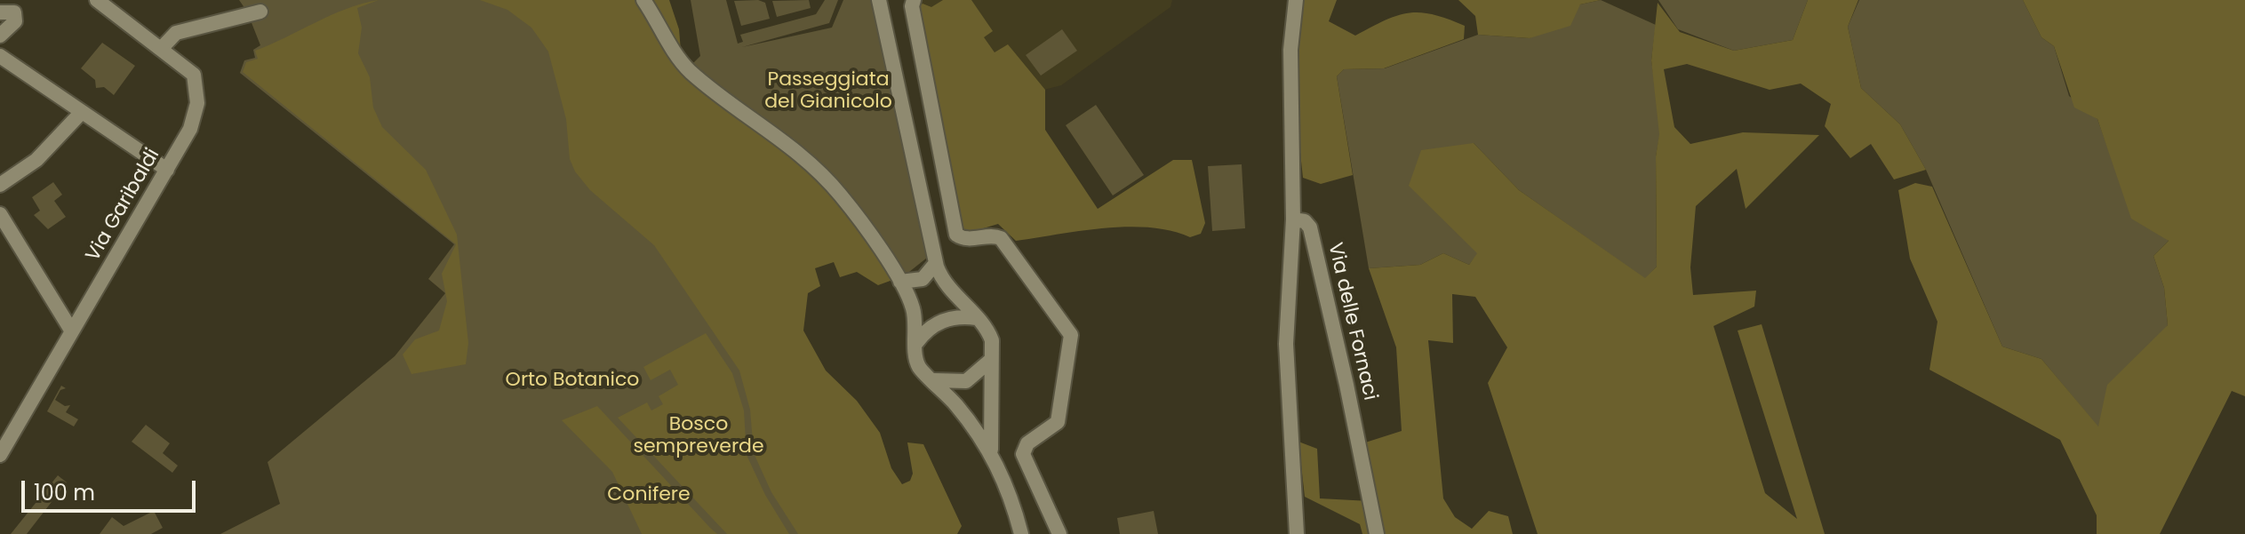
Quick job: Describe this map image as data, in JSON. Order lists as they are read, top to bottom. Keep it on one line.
{"streets":{"street":["Via Garibaldi","Via delle Fornaci"]},"parks":["Passeggiata del Gianicolo","Orto Botanico","Bosco sempreverde","Conifere"],"scale_bar":"100 m"}
